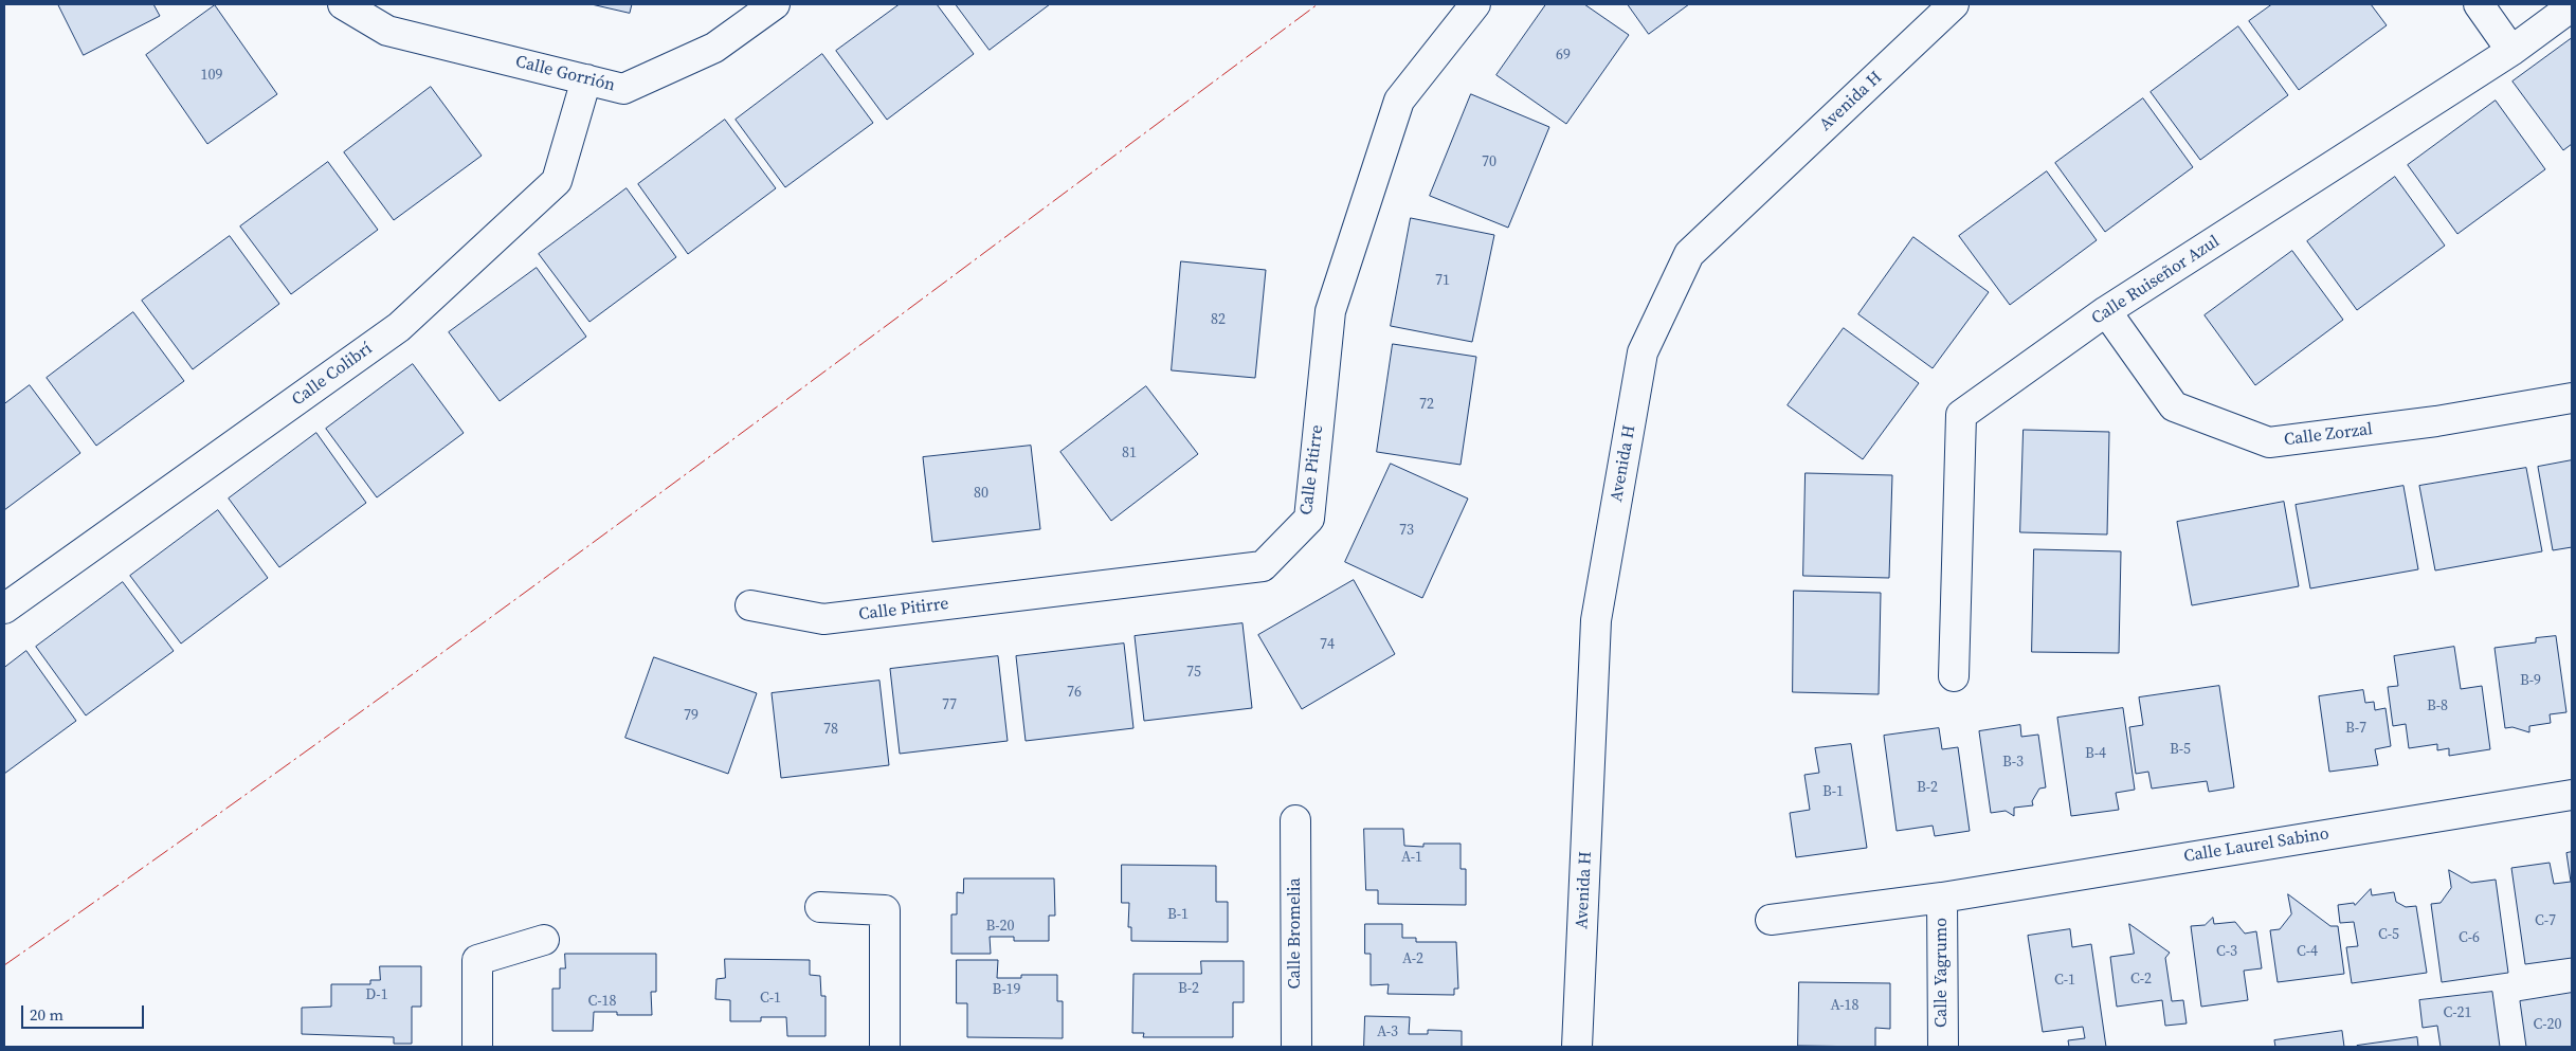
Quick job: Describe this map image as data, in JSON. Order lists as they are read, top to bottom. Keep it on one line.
{"streets":{"street":["Calle Gorrión","Avenida H","Calle Ruiseñor Azul","Calle Colibrí","Calle Zorzal","Calle Pitirre","Calle Laurel Sabino","Calle Bromelia","Calle Yagrumo"]},"crossings":[["Calle Gorrión","Calle Colibrí"],["Calle Ruiseñor Azul","Calle Zorzal"],["Calle Laurel Sabino","Calle Yagrumo"]],"house_numbers":["69","109","70","71","82","72","81","80","73","74","75","B-9","76","77","B-8","79","B-7","78","B-5","B-4","B-3","B-2","B-1","A-1","B-1","C-7","B-20","C-5","C-6","C-3","C-4","A-2","C-2","C-1","B-2","B-19","D-1","C-1","C-18","A-18","C-21","C-20","A-3"],"scale_bar":"20 m"}
